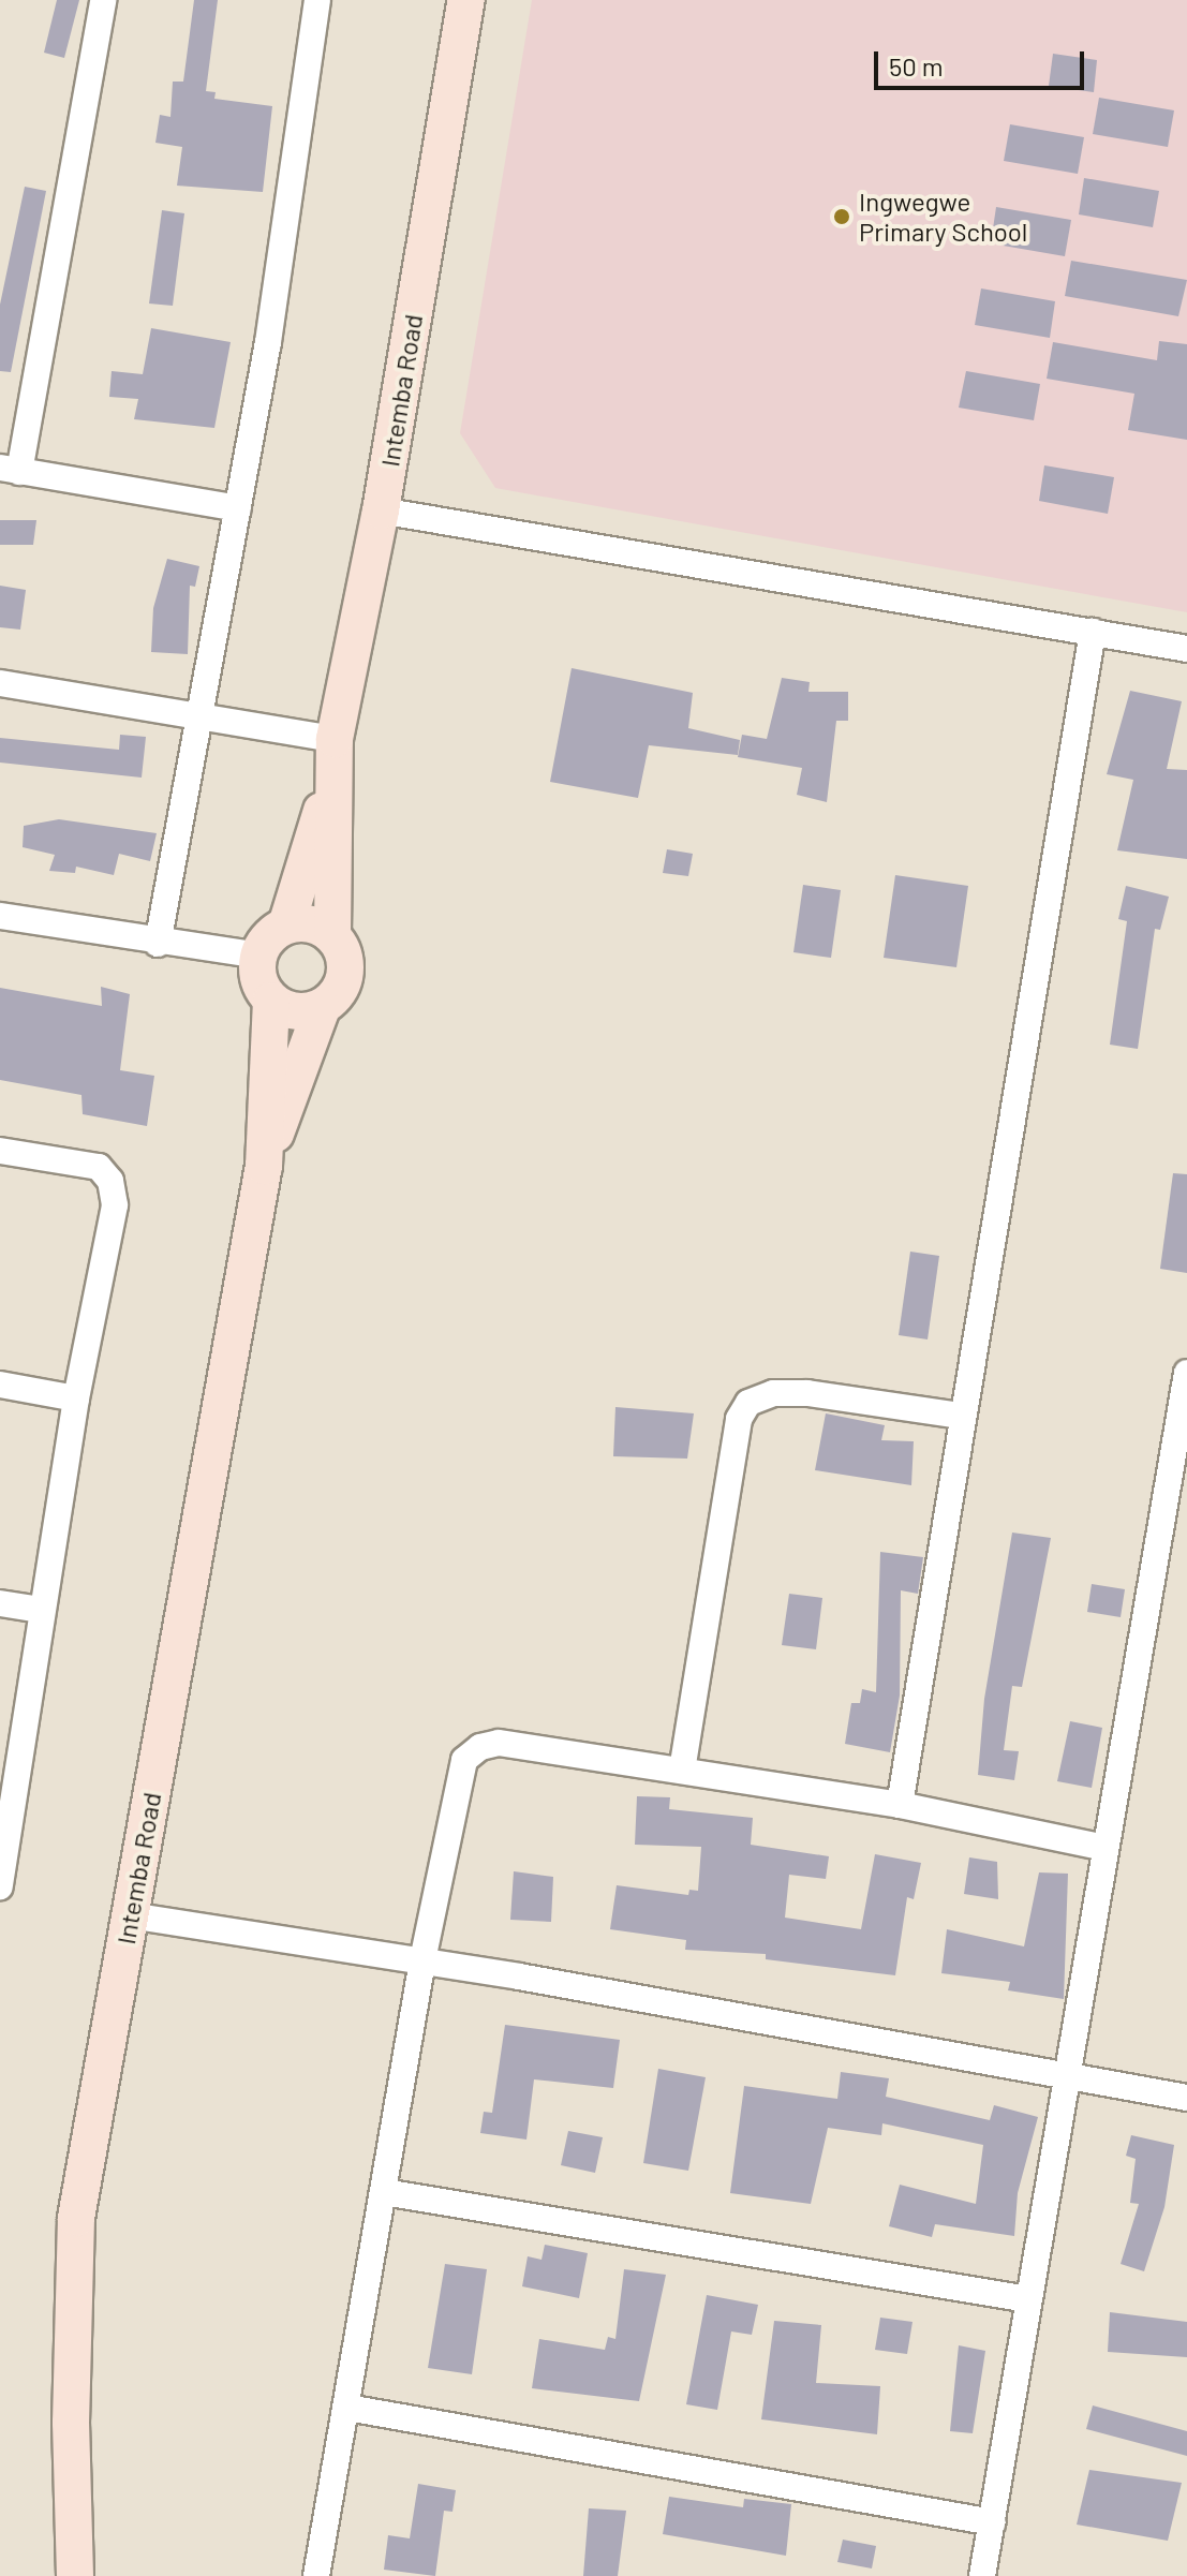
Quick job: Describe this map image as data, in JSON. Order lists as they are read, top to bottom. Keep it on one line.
{"streets":{"street":["Intemba Road"]},"places":["Ingwegwe Primary School"],"scale_bar":"50 m"}
